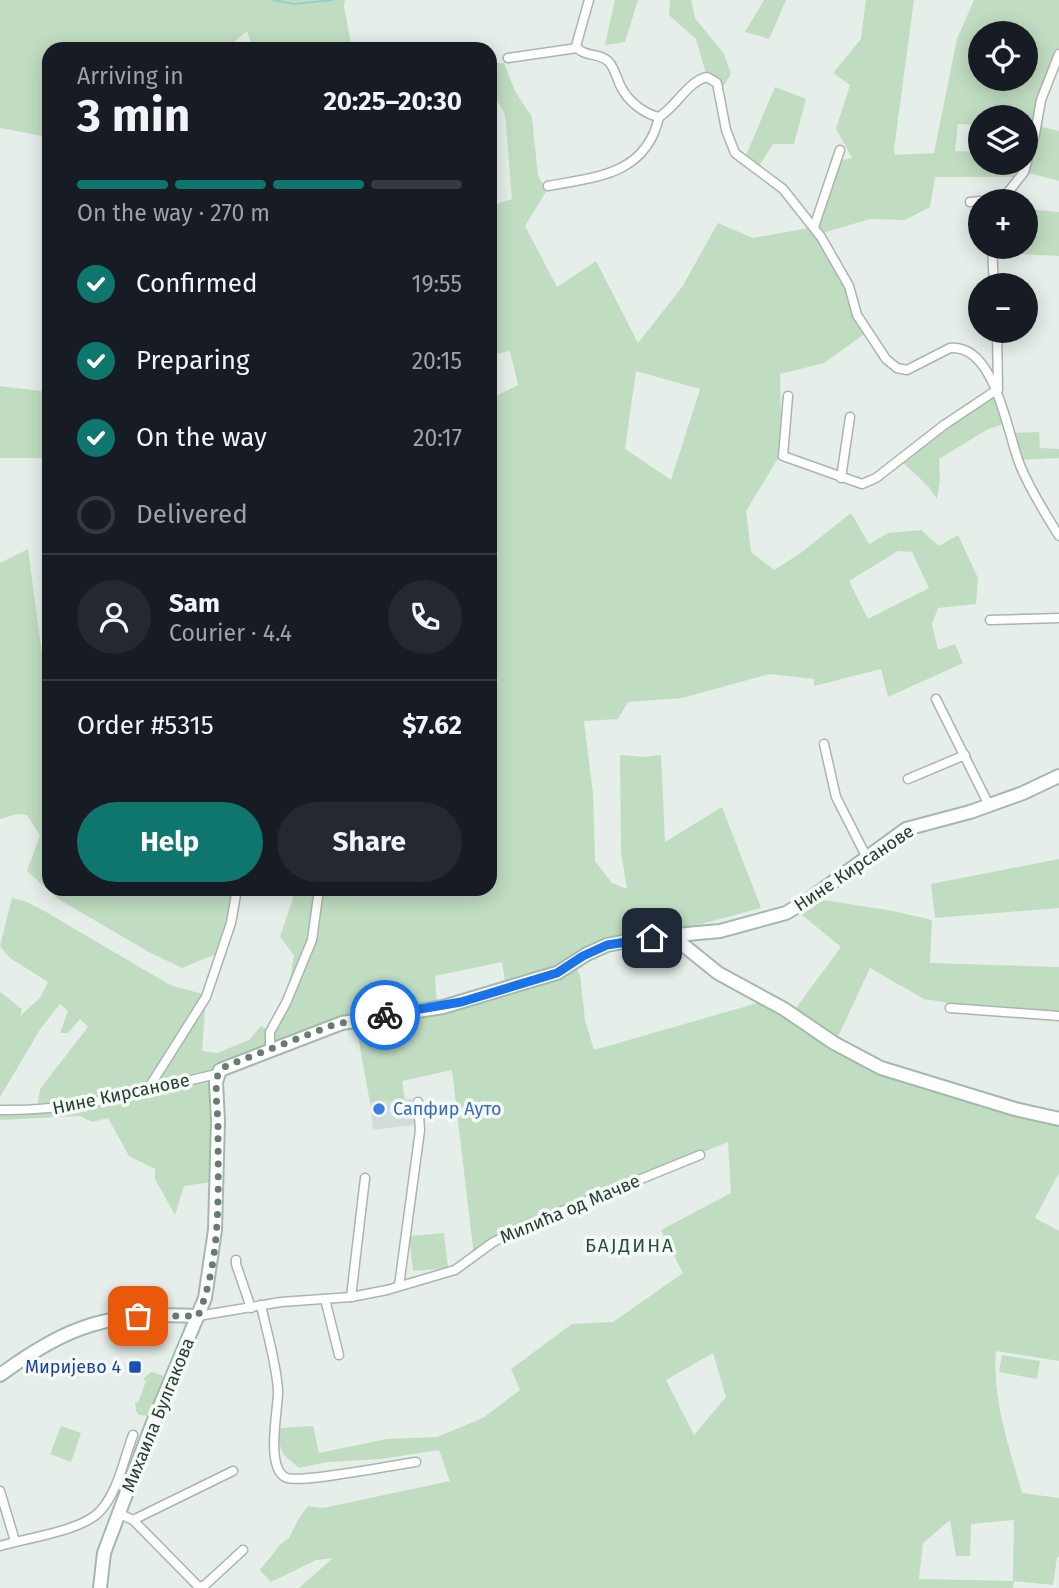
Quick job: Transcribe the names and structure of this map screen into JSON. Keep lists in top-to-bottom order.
{
  "streets": {
    "street": ["Нине Кирсанове", "Милића од Мачве", "Михаила Булгакова"]
  },
  "crossings": [
    ["Нине Кирсанове", "Михаила Булгакова"],
    ["Милића од Мачве", "Михаила Булгакова"]
  ],
  "districts": ["БАЈДИНА"],
  "places": {
    "other": ["Сапфир Ауто"],
    "transit": ["Миријево 4"]
  },
  "page": {
    "map_buttons": ["+", "−"],
    "heading": ["3 min", "Arriving in", "20:25–20:30"],
    "panel": [
      "Sam",
      "Courier · 4.4",
      "Order #5315",
      "$7.62"
    ],
    "bar": "On the way · 270 m",
    "list": [
      ["Confirmed", "19:55"],
      ["Preparing", "20:15"],
      ["On the way", "20:17"],
      "Delivered"
    ],
    "buttons": ["Help", "Share"]
  }
}
